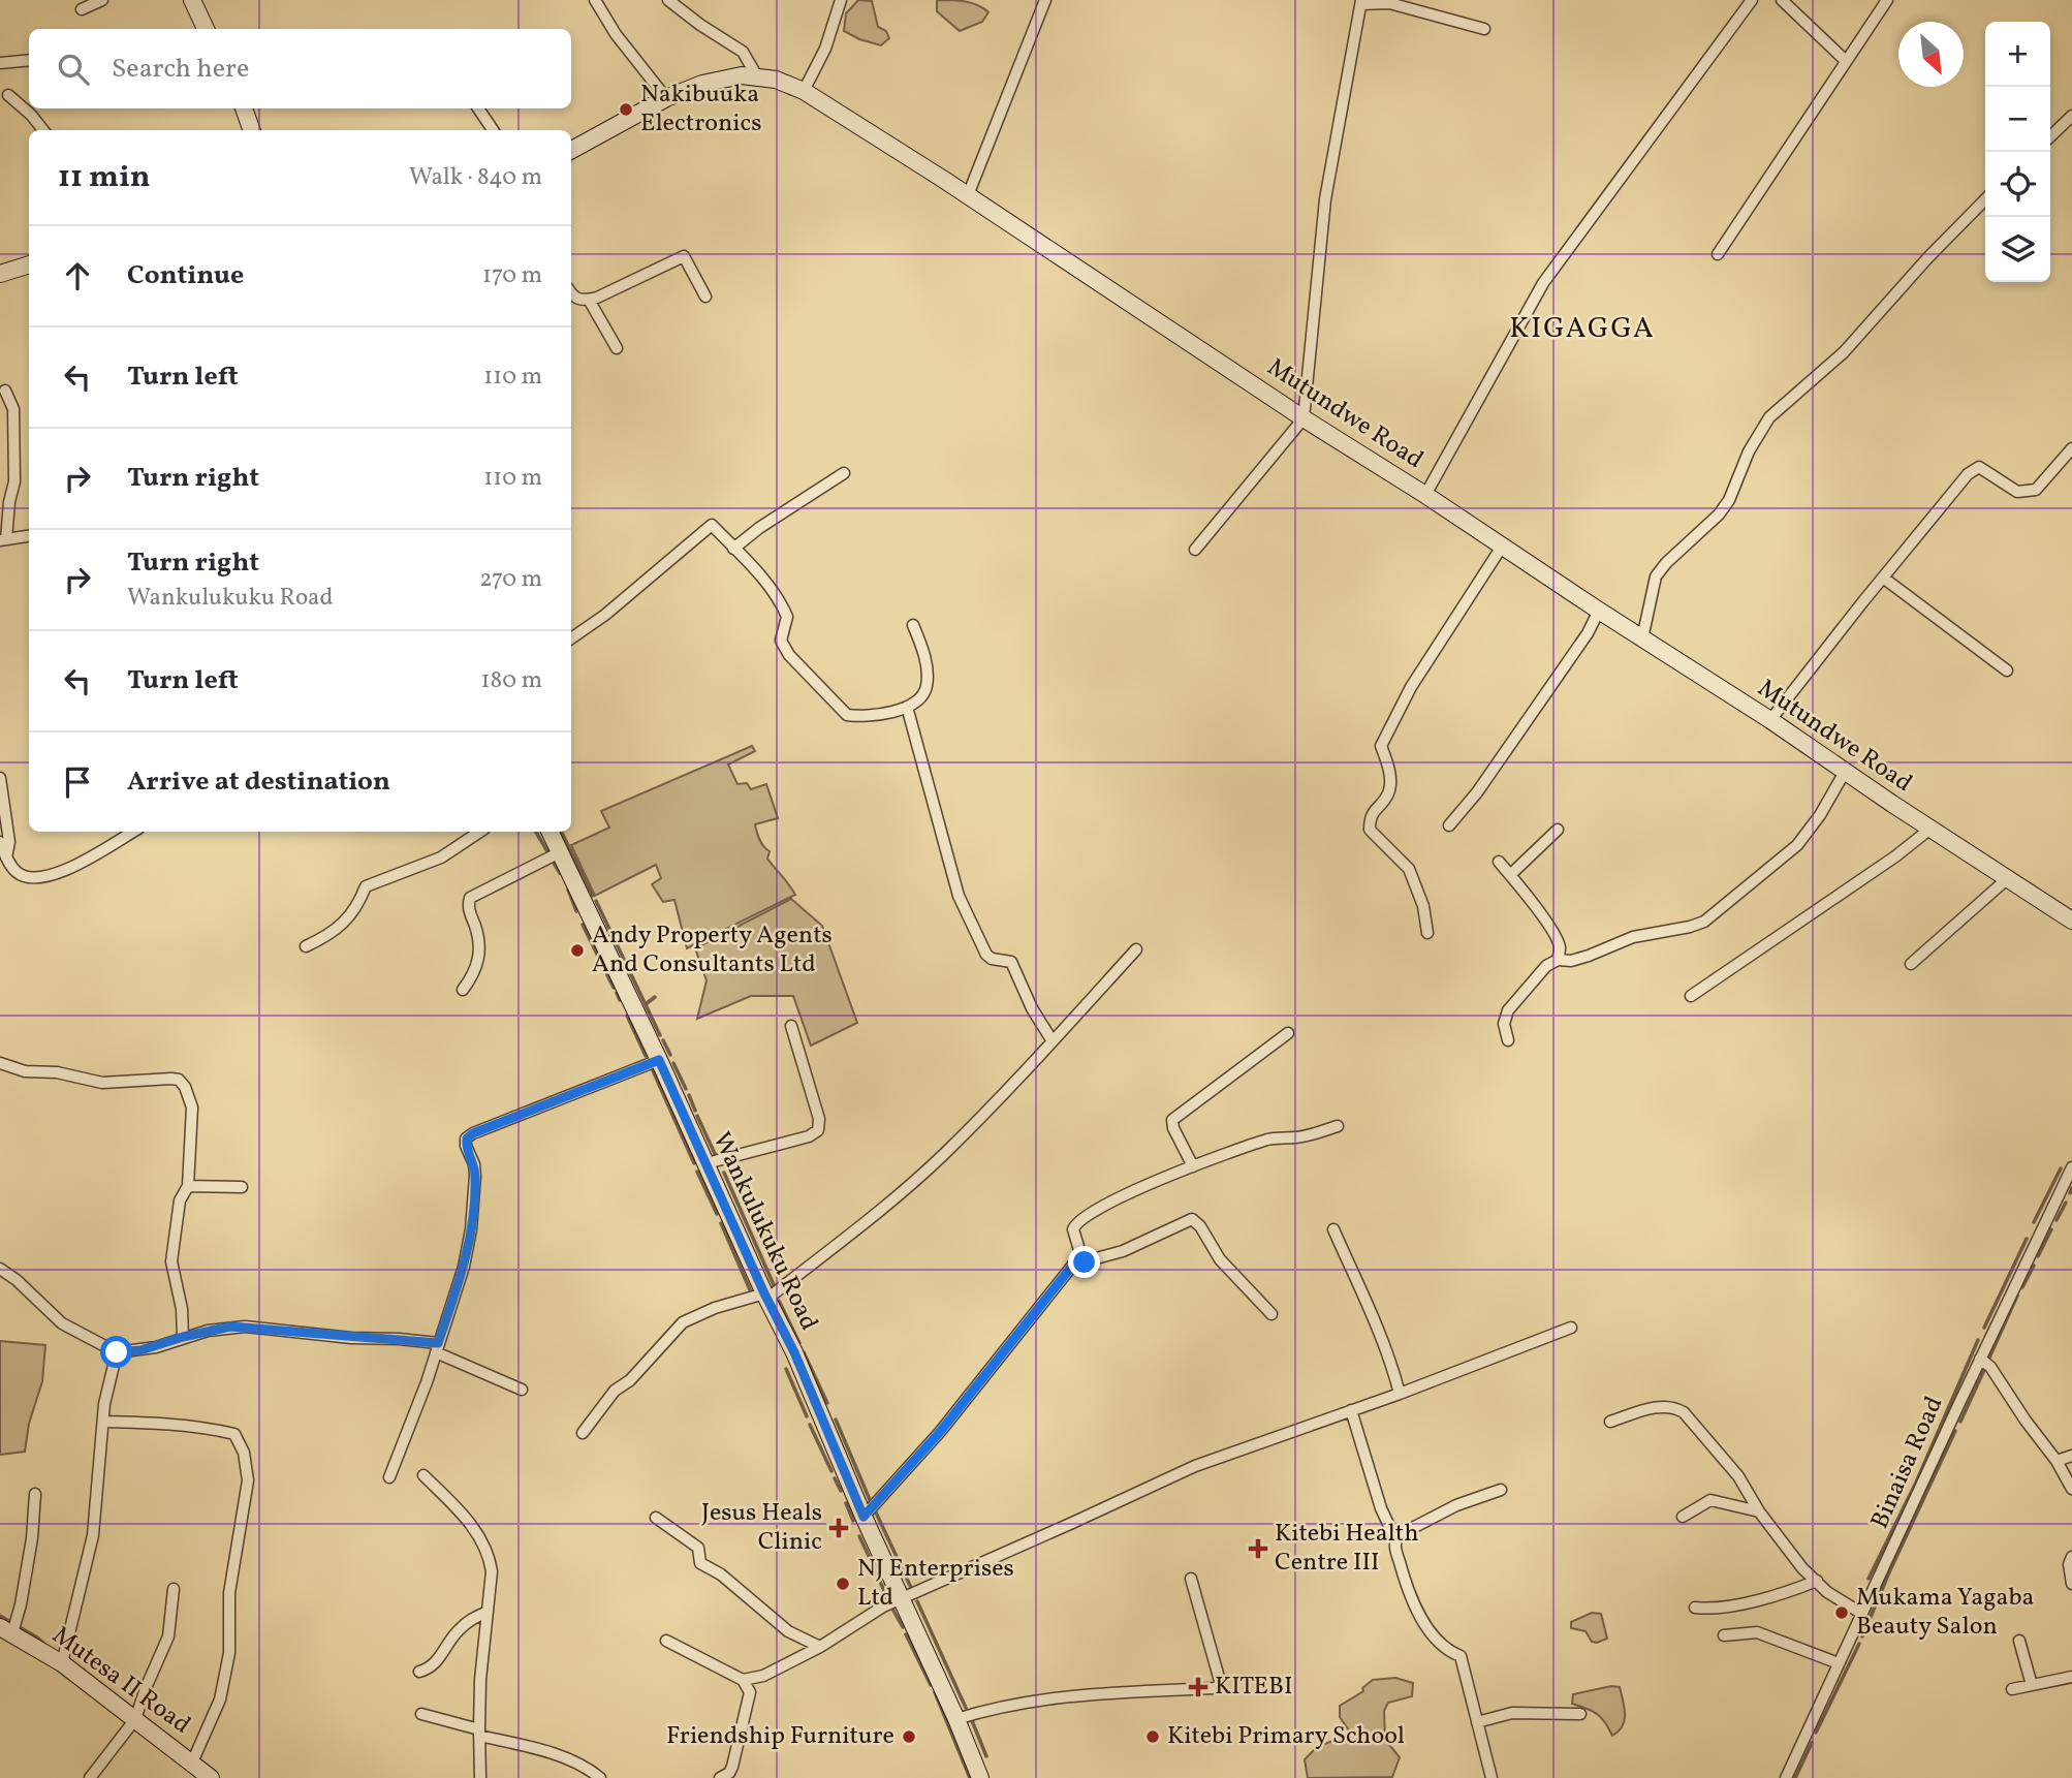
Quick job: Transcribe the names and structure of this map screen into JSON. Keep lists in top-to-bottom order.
{
  "streets": {
    "main road": ["Mutundwe Road", "Wankulukuku Road", "Mutesa II Road"],
    "street": ["Binaisa Road"]
  },
  "districts": ["KIGAGGA"],
  "places": {
    "other": [
      "Nakibuuka Electronics",
      "Andy Property Agents And Consultants Ltd",
      "NJ Enterprises Ltd",
      "Mukama Yagaba Beauty Salon",
      "Friendship Furniture",
      "Kitebi Primary School"
    ],
    "health": ["Jesus Heals Clinic", "Kitebi Health Centre III", "KITEBI"]
  },
  "north": "bottom right",
  "page": {
    "map_buttons": ["+", "−"],
    "search": "Search here",
    "heading": ["11 min", "Walk · 840 m"],
    "list": [
      ["Continue", "170 m"],
      ["Turn left", "110 m"],
      ["Turn right", "110 m"],
      ["Turn right", "Wankulukuku Road", "270 m"],
      ["Turn left", "180 m"],
      "Arrive at destination"
    ]
  }
}
